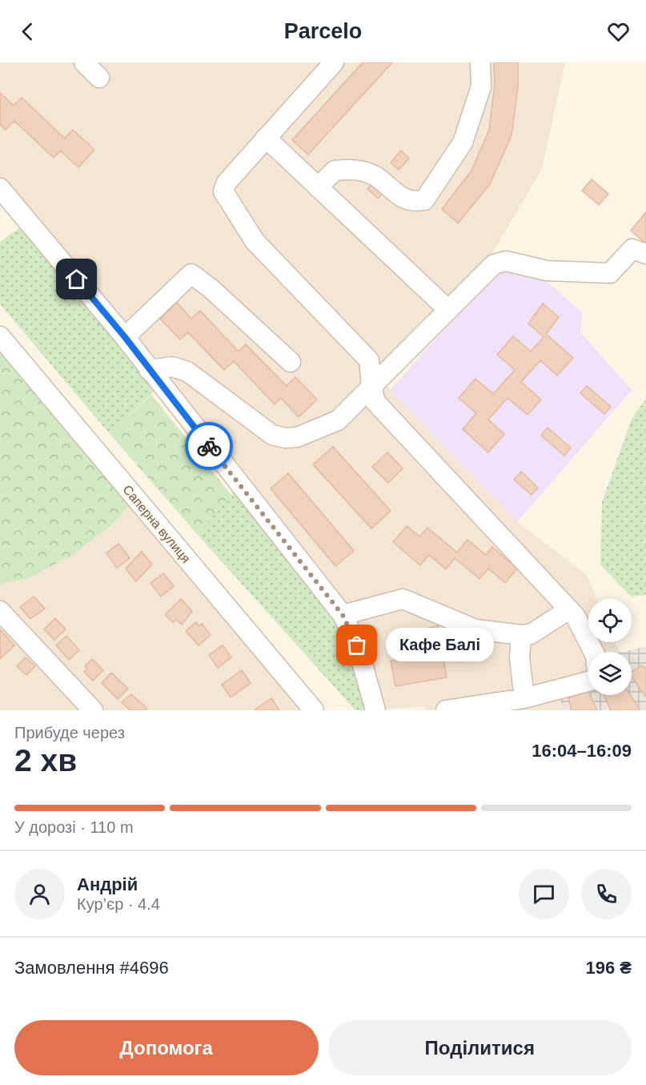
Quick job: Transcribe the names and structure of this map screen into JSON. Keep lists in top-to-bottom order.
{
  "streets": {
    "street": ["Саперна вулиця"]
  },
  "places": ["Кафе Балі"],
  "page": {
    "header": "Parcelo",
    "bubble": "Кафе Балі",
    "heading": ["2 хв", "Прибуде через", "16:04–16:09"],
    "panel": [
      "Андрій",
      "Кур’єр · 4.4",
      "Замовлення #4696",
      "196 ₴"
    ],
    "bar": "У дорозі · 110 m",
    "buttons": ["Допомога", "Поділитися"]
  }
}
